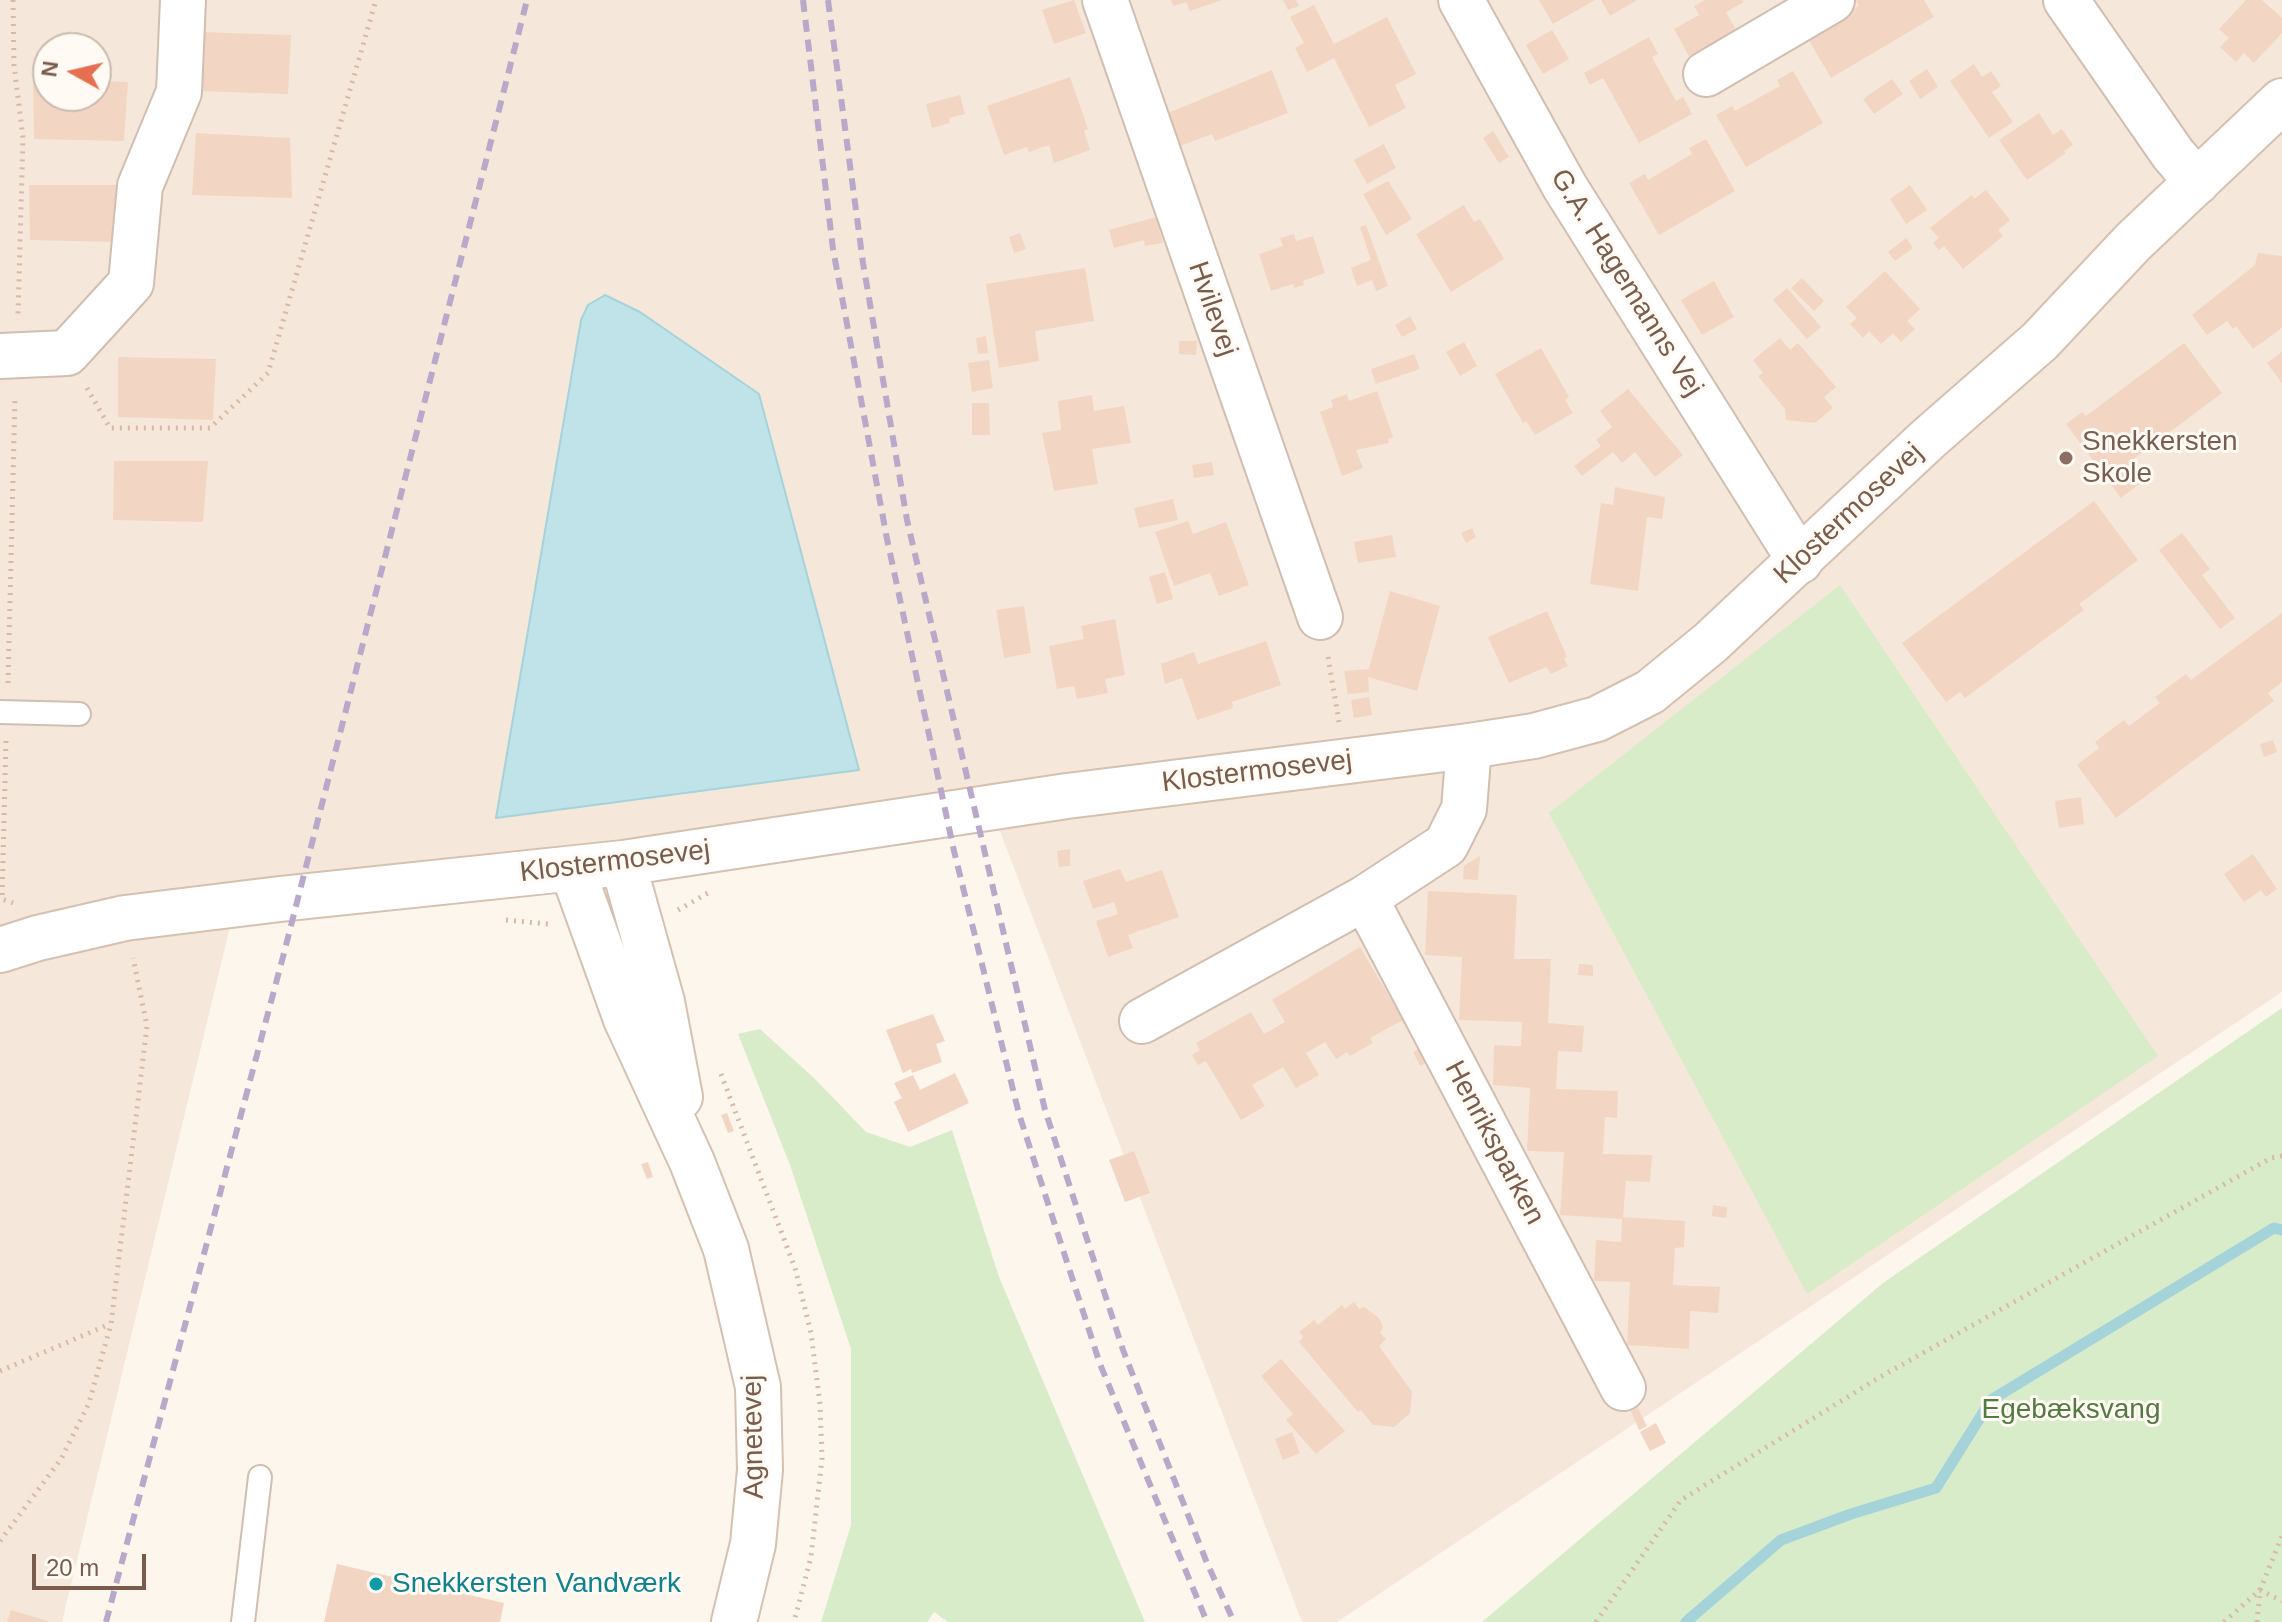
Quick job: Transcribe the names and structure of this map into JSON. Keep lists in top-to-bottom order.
{
  "streets": {
    "street": [
      "G.A. Hagemanns Vej",
      "Hvilevej",
      "Klostermosevej",
      "Henriksparken",
      "Agnetevej"
    ]
  },
  "crossings": [
    ["G.A. Hagemanns Vej", "Klostermosevej"],
    ["Klostermosevej", "Agnetevej"]
  ],
  "parks": ["Egebæksvang"],
  "places": ["Snekkersten Skole", "Snekkersten Vandværk"],
  "scale_bar": "20 m",
  "north": "left"
}
